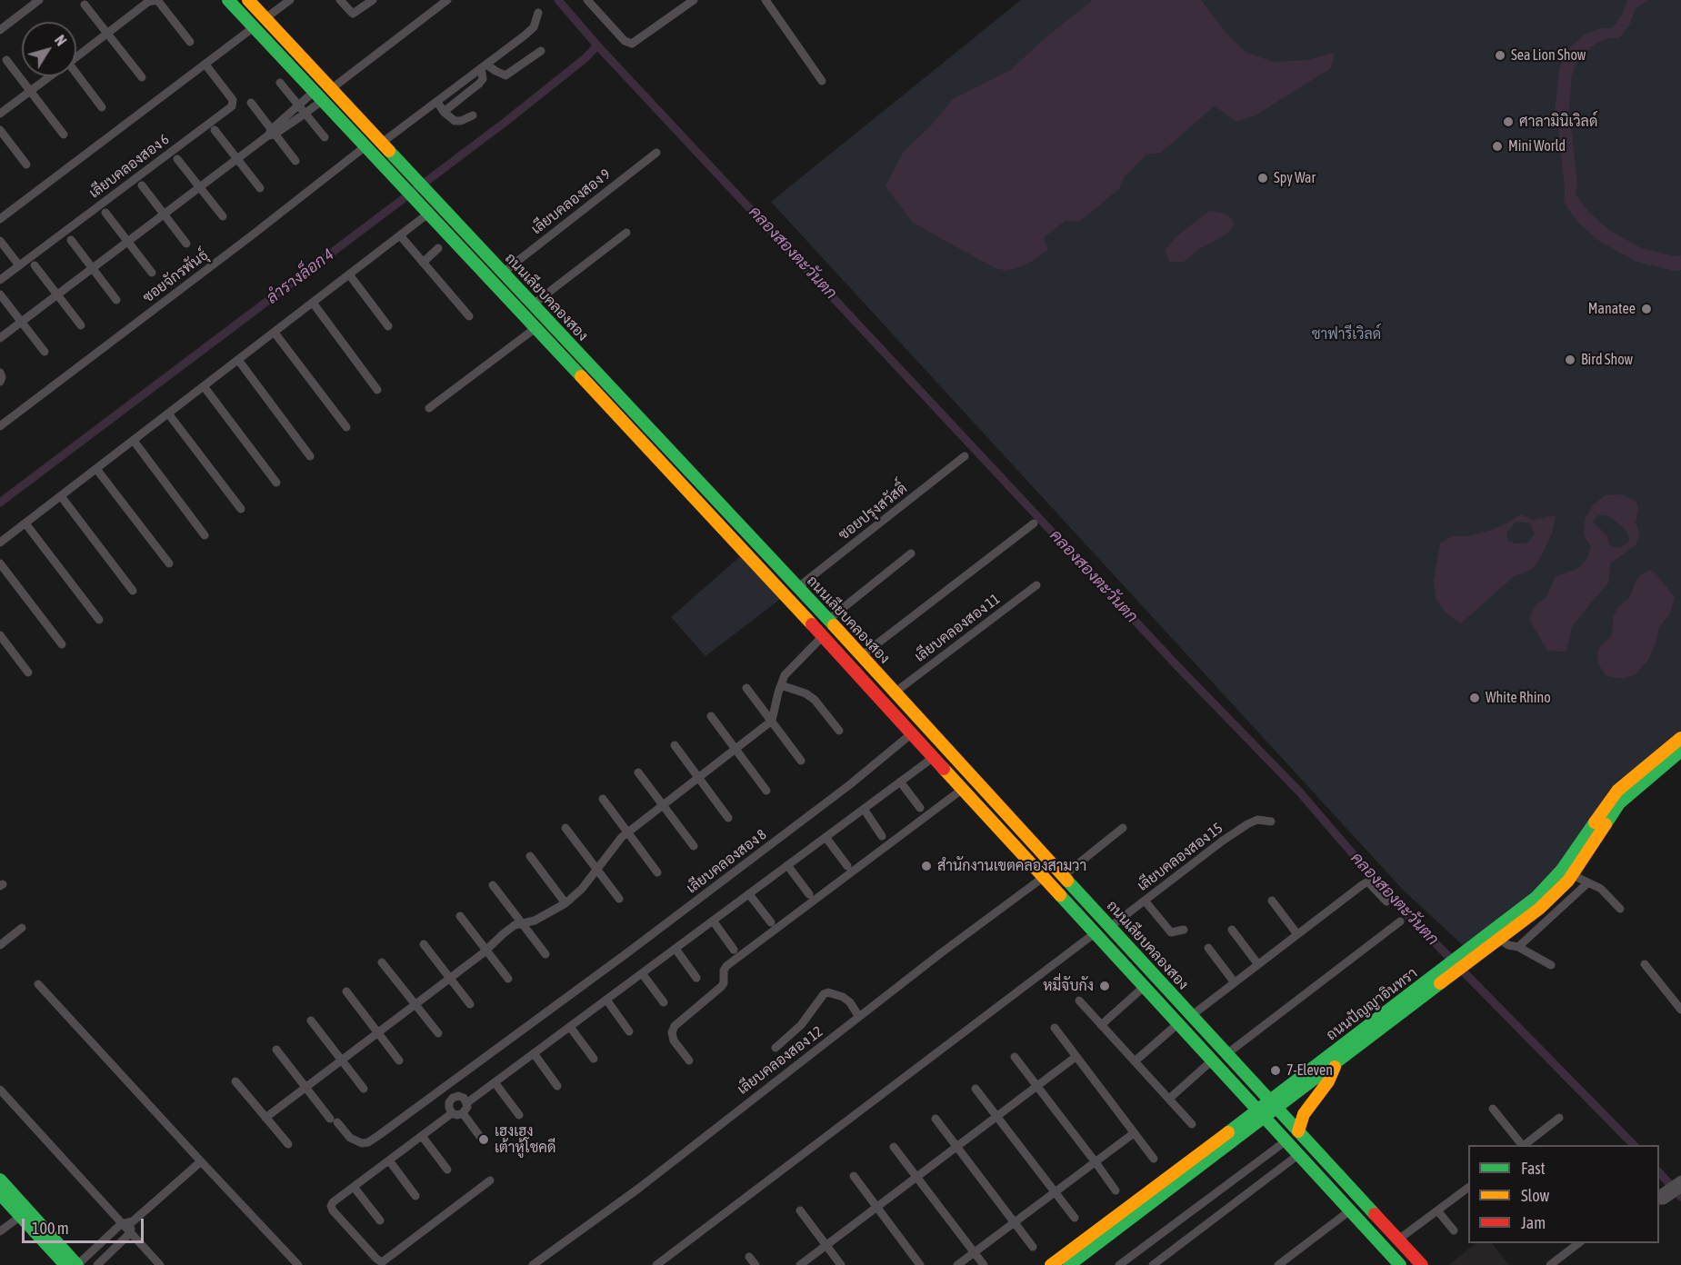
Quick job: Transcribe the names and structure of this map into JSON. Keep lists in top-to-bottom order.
{
  "streets": {
    "main road": ["ถนนเลียบคลองสอง", "ถนนปัญญาอินทรา"],
    "street": [
      "เลียบคลองสอง 6",
      "เลียบคลองสอง 9",
      "ซอยจักรพันธุ์",
      "ซอยปรุงสวัสดิ์",
      "เลียบคลองสอง 11",
      "เลียบคลองสอง 15",
      "เลียบคลองสอง 8",
      "เลียบคลองสอง 12"
    ]
  },
  "crossings": [
    ["เลียบคลองสอง 9", "ถนนเลียบคลองสอง"],
    ["ซอยจักรพันธุ์", "ถนนเลียบคลองสอง"],
    ["ถนนเลียบคลองสอง", "ซอยปรุงสวัสดิ์"],
    ["ถนนเลียบคลองสอง", "เลียบคลองสอง 11"],
    ["ถนนเลียบคลองสอง", "เลียบคลองสอง 15"],
    ["ถนนเลียบคลองสอง", "เลียบคลองสอง 8"],
    ["ถนนเลียบคลองสอง", "ถนนปัญญาอินทรา"],
    ["ถนนเลียบคลองสอง", "เลียบคลองสอง 12"]
  ],
  "water": ["คลองสองตะวันตก", "ลำรางล็อก 4"],
  "parks": ["ซาฟารีเวิลด์"],
  "places": [
    "Sea Lion Show",
    "ศาลามินิเวิลด์",
    "Mini World",
    "Spy War",
    "Manatee",
    "Bird Show",
    "White Rhino",
    "สำนักงานเขตคลองสามวา",
    "หมี่จับกัง",
    "7-Eleven",
    "เฮงเฮง เต้าหู้โชคดี"
  ],
  "legend": ["Fast", "Slow", "Jam"],
  "scale_bar": "100 m",
  "north": "top right"
}
